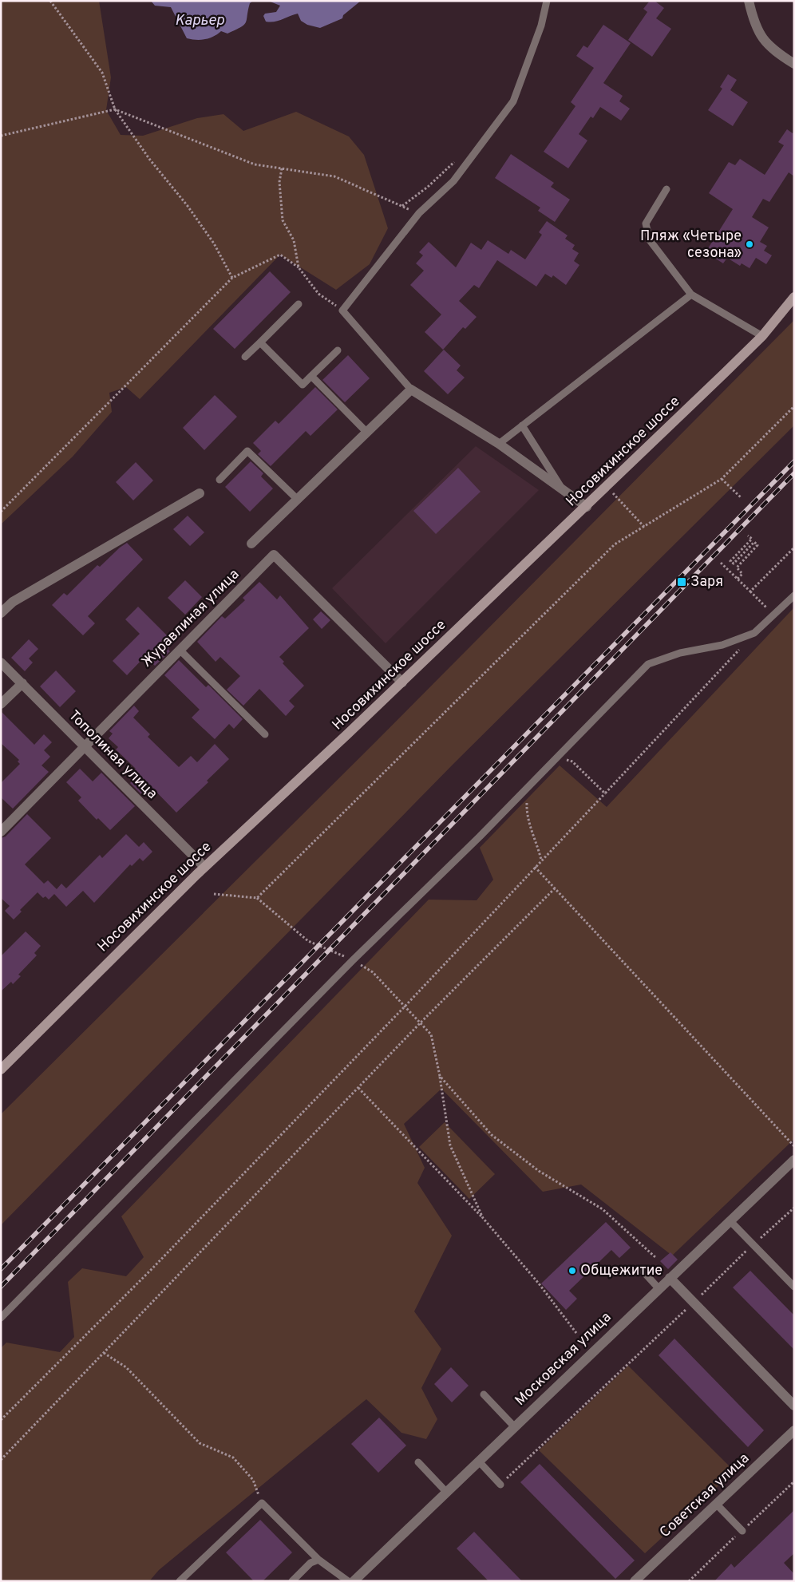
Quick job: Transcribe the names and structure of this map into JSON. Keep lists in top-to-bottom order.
{
  "streets": {
    "main road": ["Носовихинское шоссе"],
    "street": [
      "Журавлиная улица",
      "Тополиная улица",
      "Московская улица",
      "Советская улица"
    ]
  },
  "crossings": [
    ["Носовихинское шоссе", "Журавлиная улица"],
    ["Носовихинское шоссе", "Тополиная улица"],
    ["Журавлиная улица", "Тополиная улица"]
  ],
  "water": ["Карьер"],
  "places": {
    "other": ["Пляж «Четыре сезона»", "Общежитие"],
    "transit": ["Заря"]
  }
}
